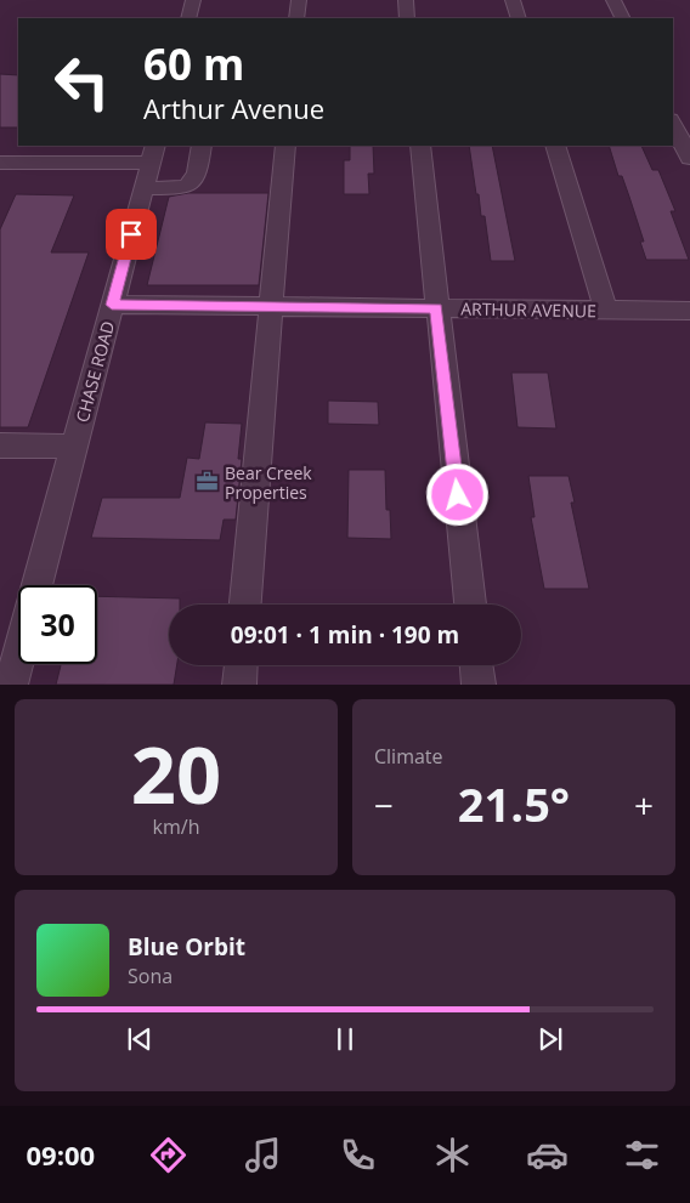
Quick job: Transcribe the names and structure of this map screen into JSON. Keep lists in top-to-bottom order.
{
  "streets": {
    "street": ["ARTHUR AVENUE", "CHASE ROAD"]
  },
  "crossings": [
    ["ARTHUR AVENUE", "CHASE ROAD"]
  ],
  "places": {
    "office": ["Bear Creek Properties"]
  },
  "page": {
    "turn": ["60 m", "Arthur Avenue"],
    "limit": "30",
    "trip": "09:01 · 1 min · 190 m",
    "tile": [
      ["20", "km/h"],
      "Climate"
    ],
    "heat": ["−", "21.5°", "+"],
    "song": ["Blue Orbit", "Sona"],
    "tabs": "09:00"
  }
}
